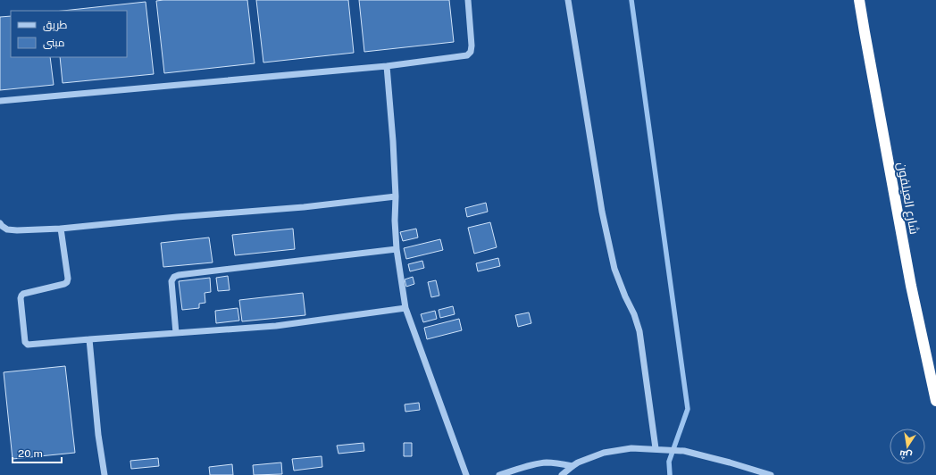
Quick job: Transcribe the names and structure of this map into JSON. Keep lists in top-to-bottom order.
{
  "streets": {
    "highway": ["شارع العيلفون"]
  },
  "legend": ["طريق", "مبنى"],
  "scale_bar": "20 m",
  "north": "bottom"
}
